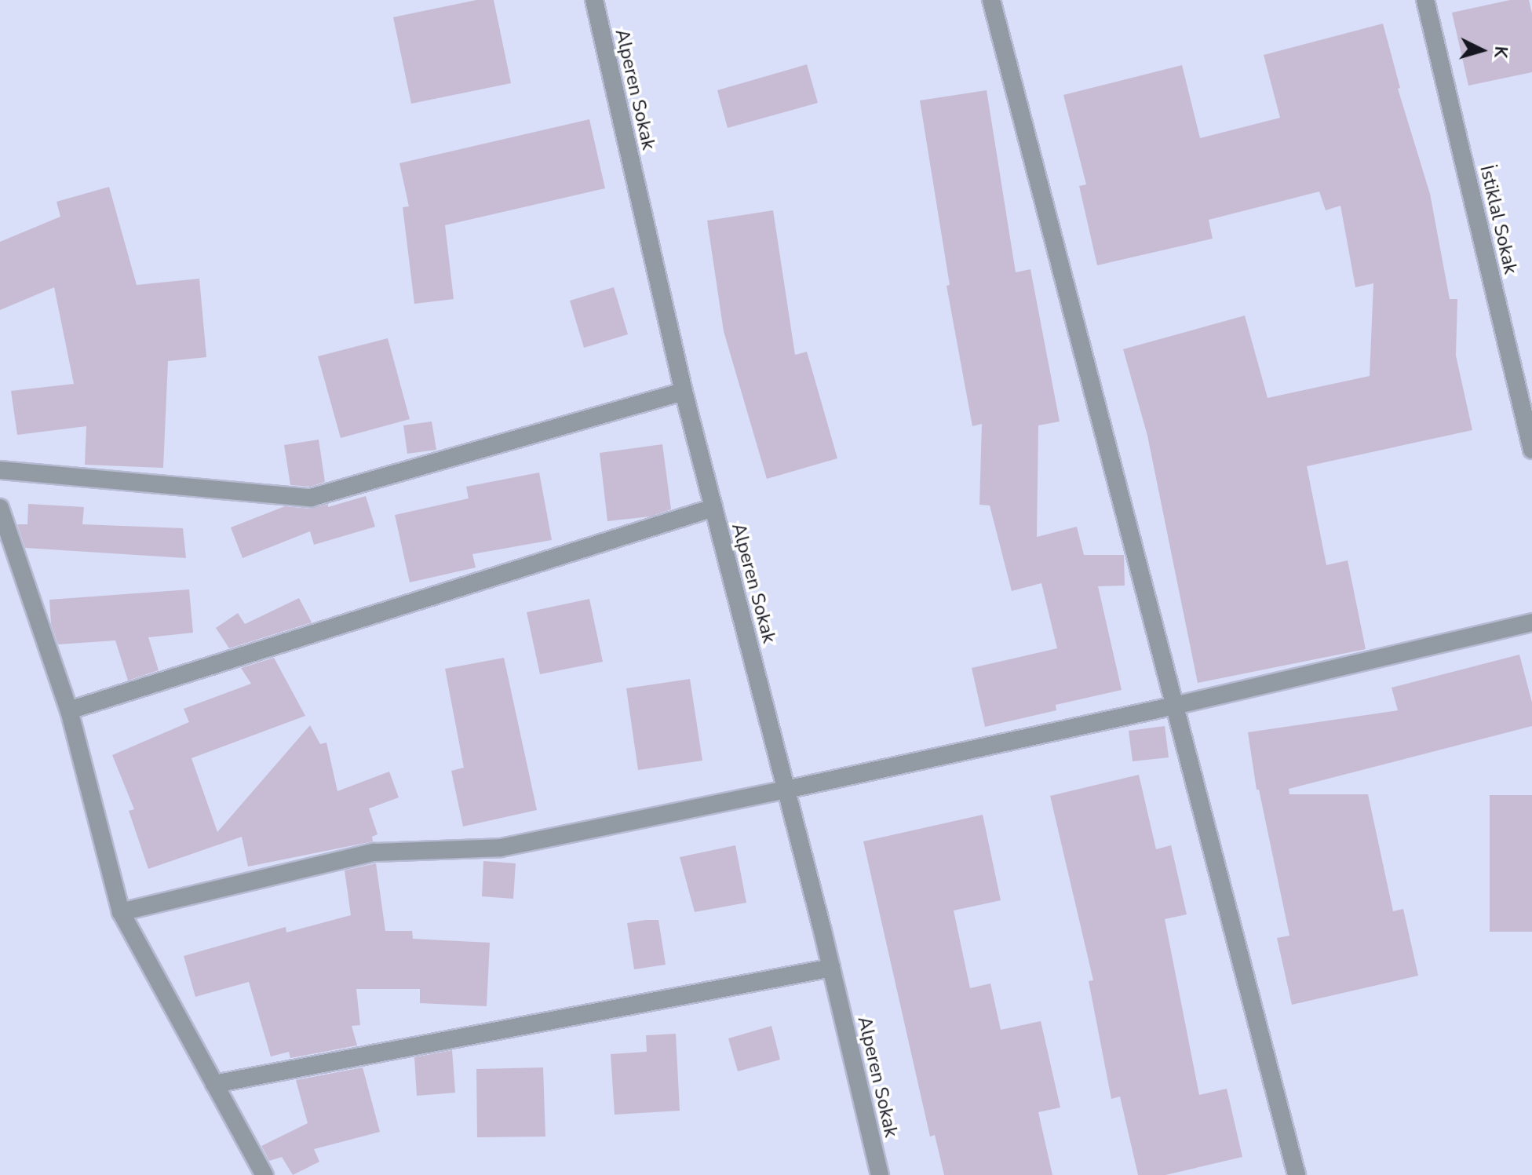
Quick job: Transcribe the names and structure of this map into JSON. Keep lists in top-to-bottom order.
{
  "streets": {
    "street": ["Alperen Sokak", "İstiklal Sokak"]
  },
  "north": "right"
}
